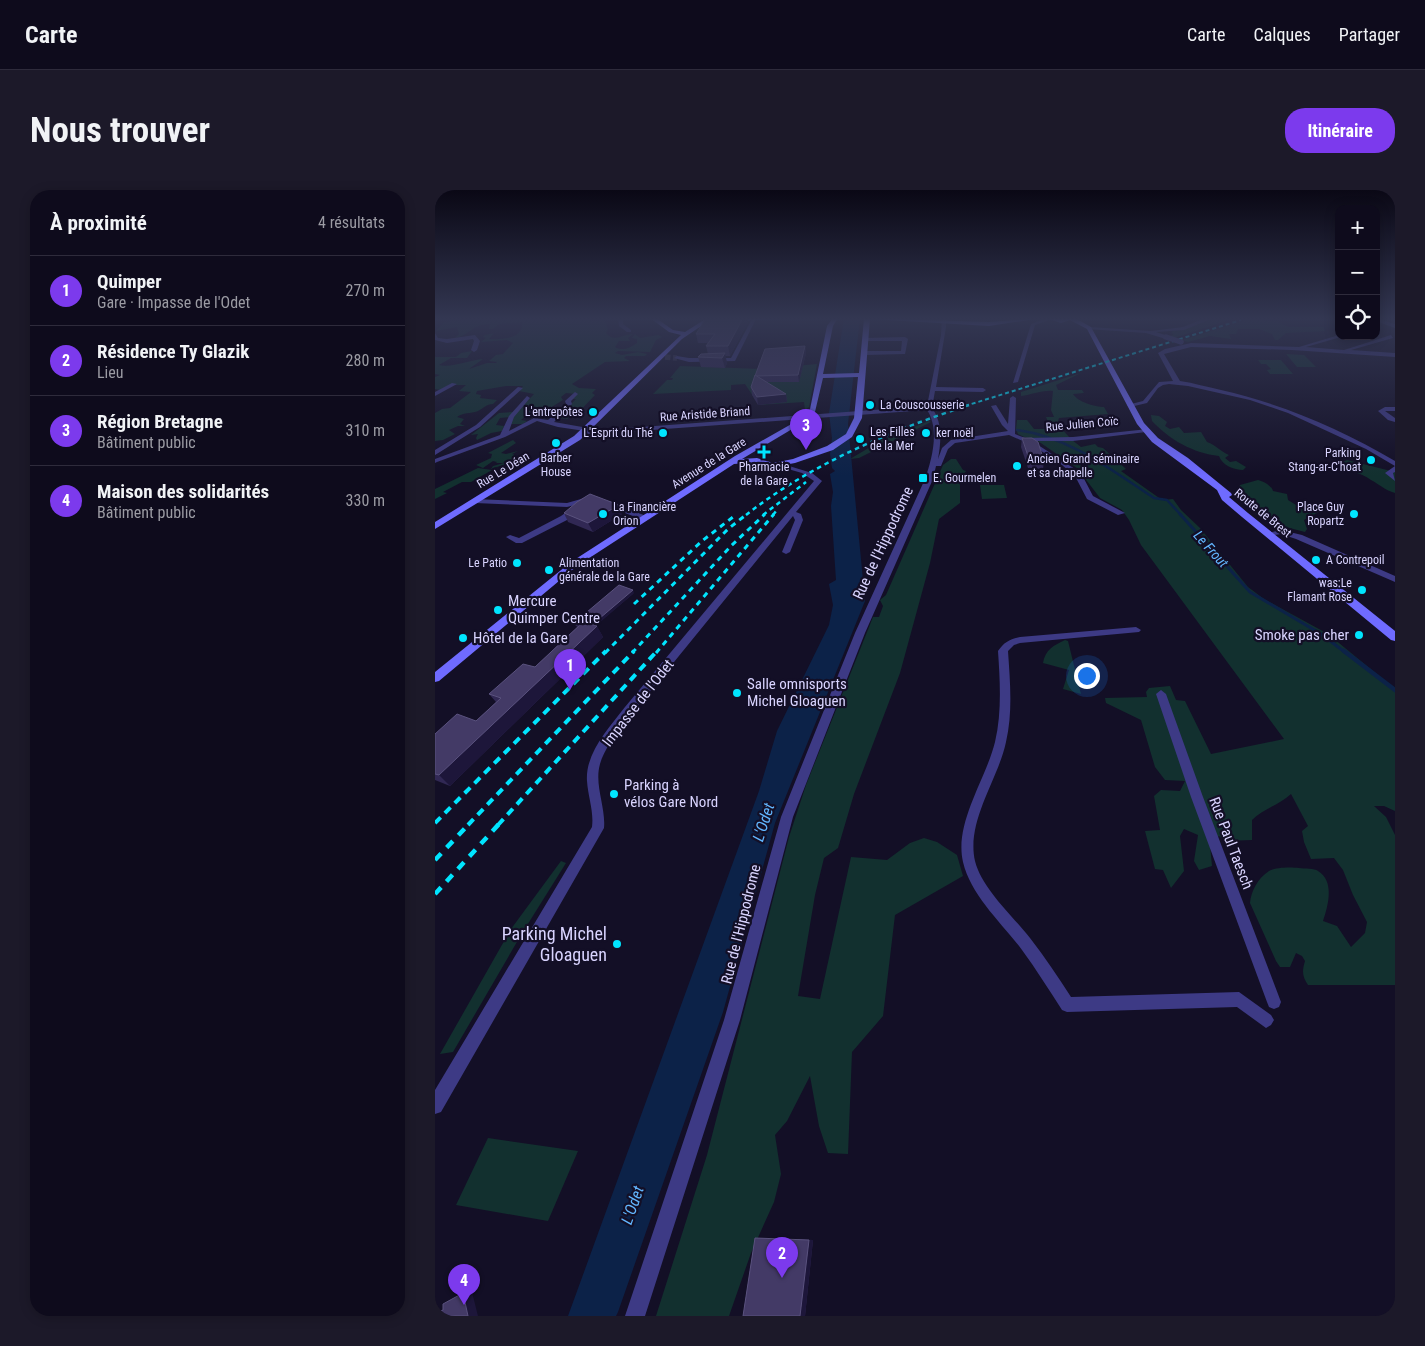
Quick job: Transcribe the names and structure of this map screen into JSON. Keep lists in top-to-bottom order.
{
  "streets": {
    "main road": ["Avenue de la Gare", "Rue Le Déan", "Route de Brest"],
    "street": [
      "Rue Aristide Briand",
      "Rue Julien Coïc",
      "Rue de l'Hippodrome",
      "Impasse de l'Odet",
      "Rue Paul Taesch"
    ]
  },
  "crossings": [
    ["Rue Aristide Briand", "Avenue de la Gare"],
    ["Rue Aristide Briand", "Rue Le Déan"],
    ["Rue Julien Coïc", "Route de Brest"],
    ["Rue Julien Coïc", "Rue de l'Hippodrome"]
  ],
  "water": ["Le Frout", "L'Odet"],
  "places": {
    "other": [
      "La Couscousserie",
      "L'entrepôtes",
      "L'Esprit du Thé",
      "ker noël",
      "Les Filles de la Mer",
      "Barber House",
      "Parking Stang-ar-C'hoat",
      "Ancien Grand séminaire et sa chapelle",
      "La Financière Orion",
      "Place Guy Ropartz",
      "A Contrepoil",
      "Le Patio",
      "Alimentation générale de la Gare",
      "was:Le Flamant Rose",
      "Mercure Quimper Centre",
      "Smoke pas cher",
      "Hôtel de la Gare",
      "Salle omnisports Michel Gloaguen",
      "Parking à vélos Gare Nord",
      "Parking Michel Gloaguen"
    ],
    "health": ["Pharmacie de la Gare"],
    "transit": ["E. Gourmelen"]
  },
  "page": {
    "header": "Carte",
    "nav": ["Carte", "Calques", "Partager"],
    "buttons": "Itinéraire",
    "title": "Nous trouver",
    "heading": ["À proximité", "4 résultats"],
    "map_buttons": ["+", "−"],
    "list": [
      {
        "mark": "1",
        "name": "Quimper",
        "note": "Gare · Impasse de l'Odet",
        "value": "270 m"
      },
      {
        "mark": "2",
        "name": "Résidence Ty Glazik",
        "note": "Lieu",
        "value": "280 m"
      },
      {
        "mark": "3",
        "name": "Région Bretagne",
        "note": "Bâtiment public",
        "value": "310 m"
      },
      {
        "mark": "4",
        "name": "Maison des solidarités",
        "note": "Bâtiment public",
        "value": "330 m"
      }
    ],
    "pins": [
      "3",
      "1",
      "2",
      "4"
    ]
  }
}
